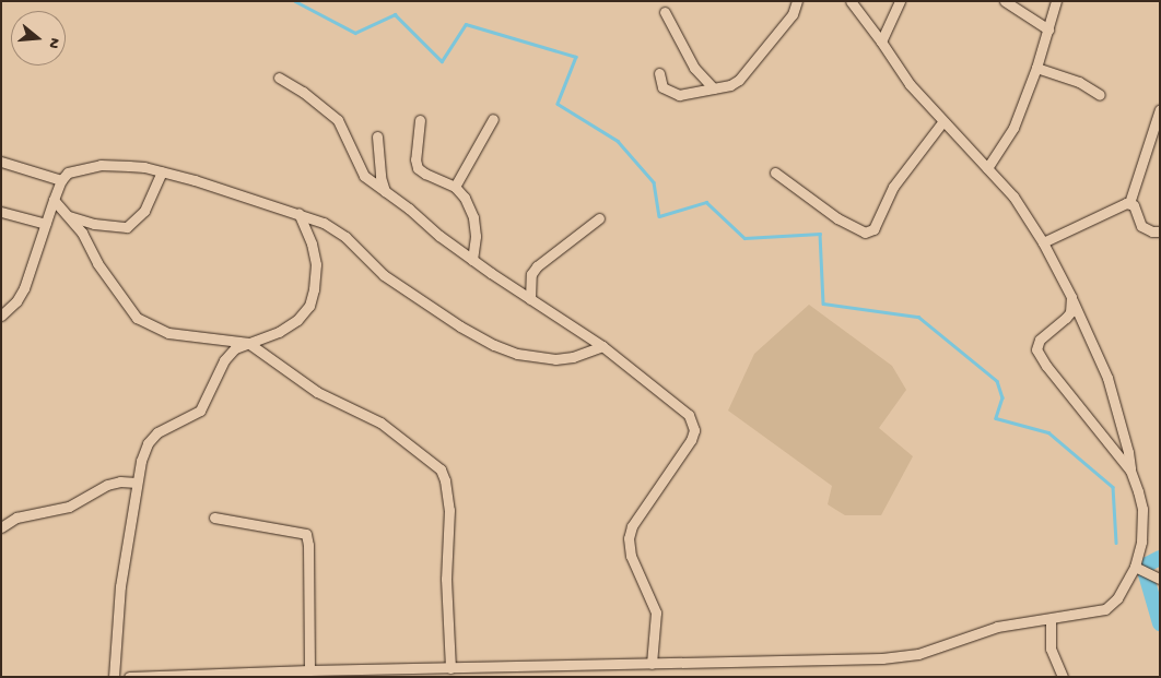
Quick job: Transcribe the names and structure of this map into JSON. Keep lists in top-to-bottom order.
{
  "north": "right"
}
